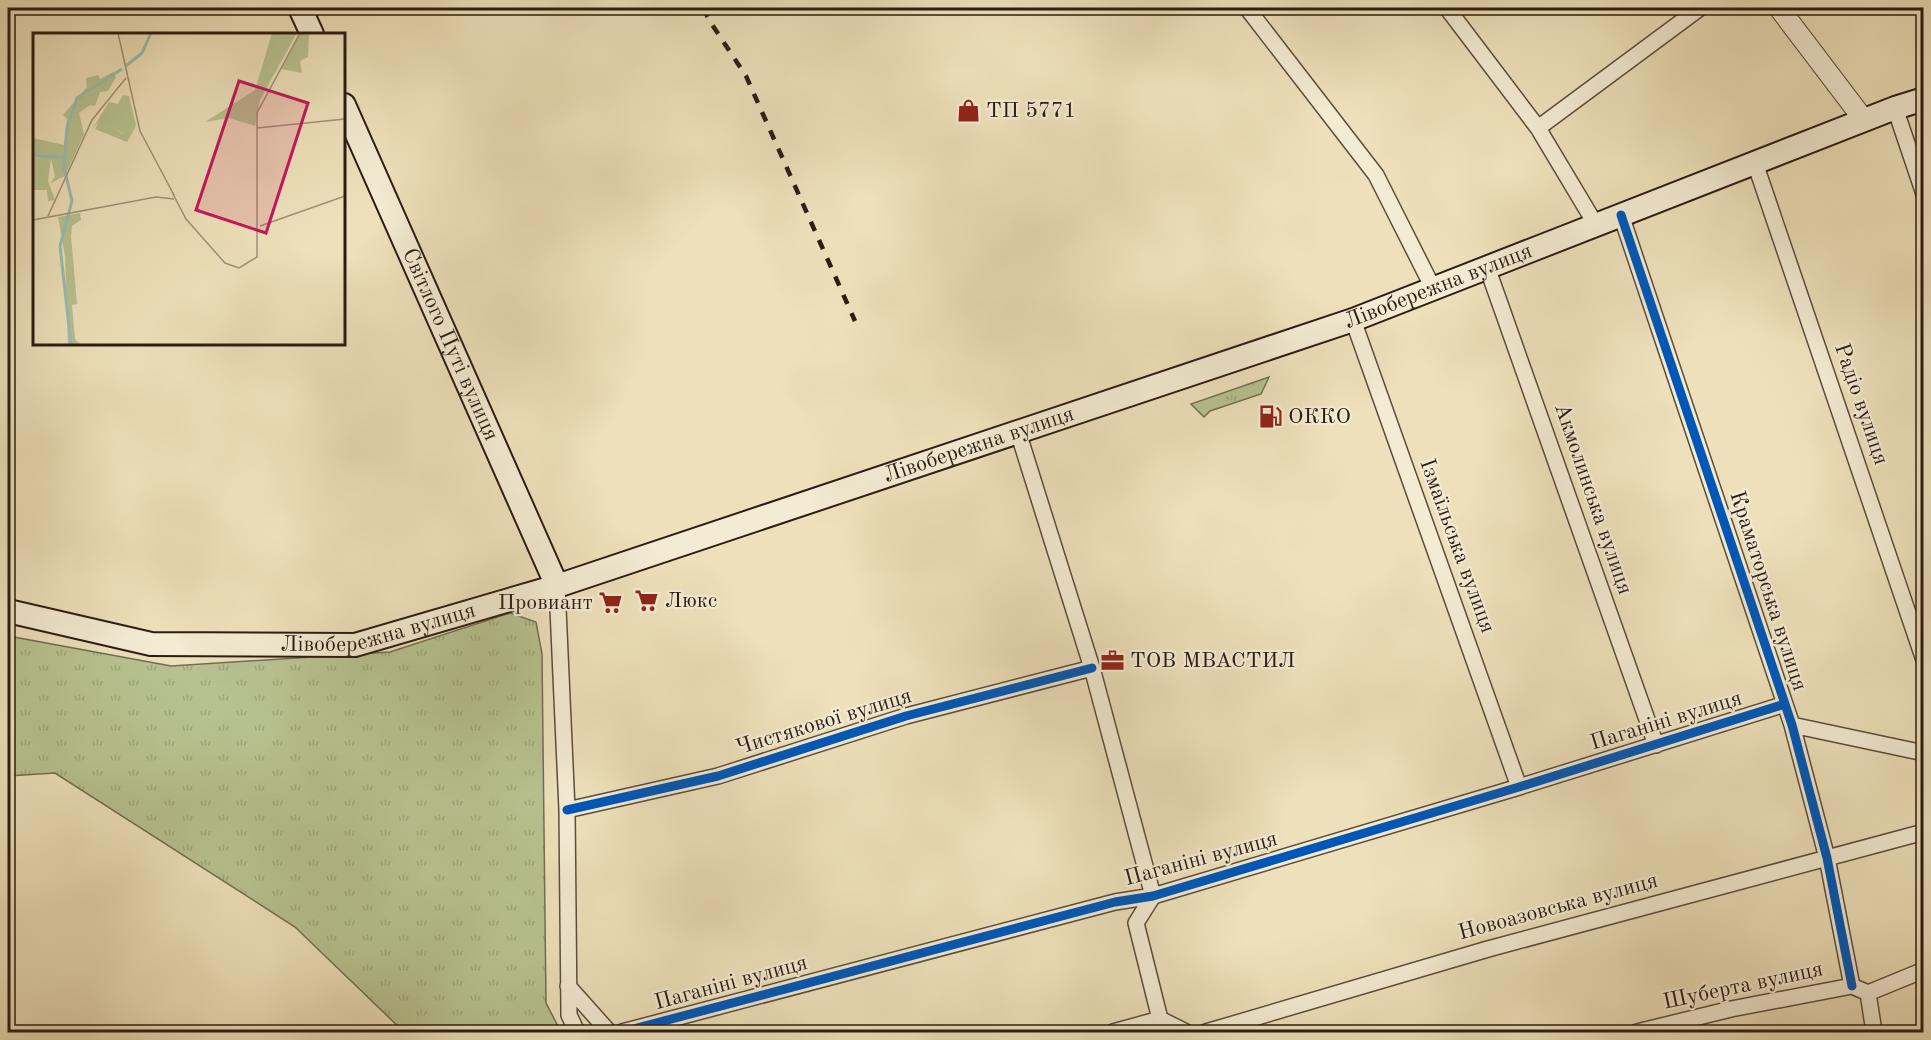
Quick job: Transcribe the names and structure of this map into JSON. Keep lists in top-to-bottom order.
{
  "streets": {
    "main road": ["Лівобережна вулиця", "Світлого Путі вулиця"],
    "street": [
      "Радіо вулиця",
      "Акмолинська вулиця",
      "Ізмаїльська вулиця",
      "Краматорська вулиця",
      "Паганіні вулиця",
      "Чистякової вулиця",
      "Новоазовська вулиця",
      "Шуберта вулиця"
    ]
  },
  "crossings": [
    ["Лівобережна вулиця", "Світлого Путі вулиця"],
    ["Лівобережна вулиця", "Радіо вулиця"],
    ["Лівобережна вулиця", "Акмолинська вулиця"],
    ["Лівобережна вулиця", "Ізмаїльська вулиця"],
    ["Лівобережна вулиця", "Краматорська вулиця"],
    ["Акмолинська вулиця", "Паганіні вулиця"],
    ["Ізмаїльська вулиця", "Паганіні вулиця"],
    ["Краматорська вулиця", "Паганіні вулиця"],
    ["Краматорська вулиця", "Новоазовська вулиця"],
    ["Краматорська вулиця", "Шуберта вулиця"]
  ],
  "places": {
    "shop": ["ТП 5771"],
    "fuel station": ["ОККО"],
    "supermarket": ["Люкс", "Провиант"],
    "office": ["ТОВ МВАСТИЛ"]
  }
}
